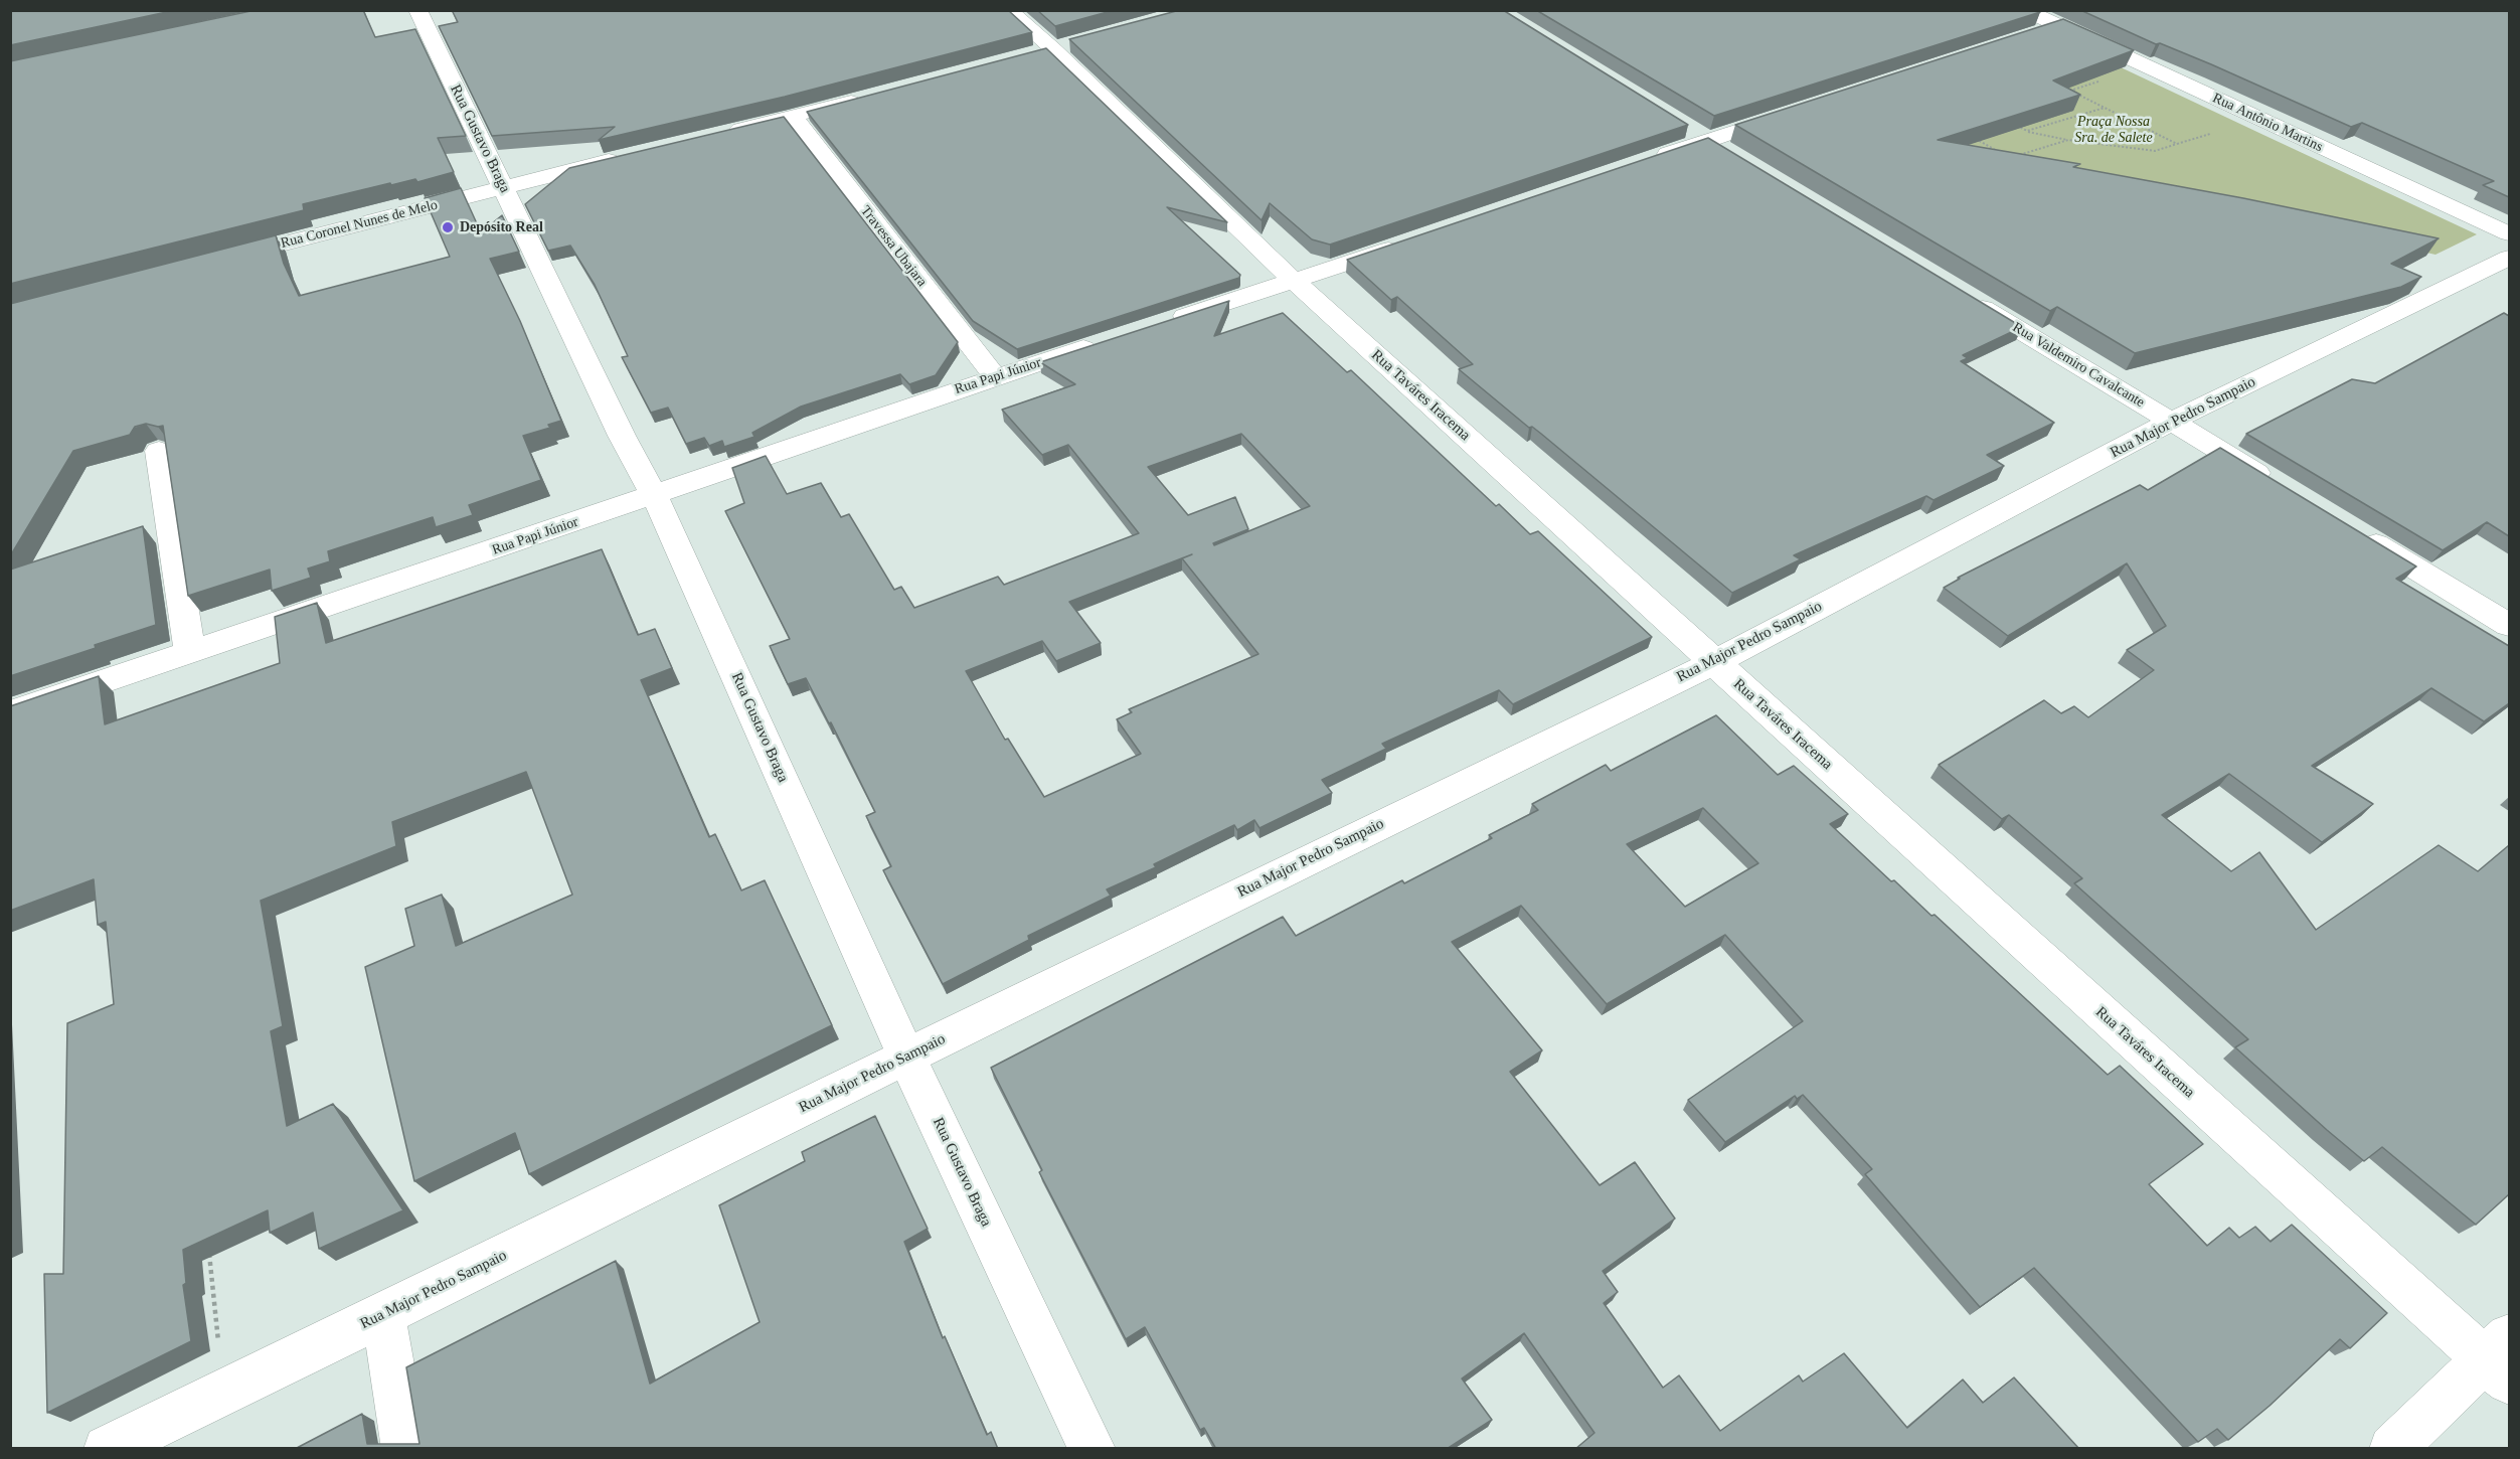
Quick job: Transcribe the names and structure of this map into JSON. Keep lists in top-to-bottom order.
{
  "streets": {
    "street": [
      "Rua Antônio Martins",
      "Rua Gustavo Braga",
      "Rua Coronel Nunes de Melo",
      "Travessa Ubajara",
      "Rua Valdemiro Cavalcante",
      "Rua Papi Júnior",
      "Rua Taváres Iracema",
      "Rua Major Pedro Sampaio"
    ]
  },
  "crossings": [
    ["Rua Gustavo Braga", "Rua Coronel Nunes de Melo"],
    ["Rua Gustavo Braga", "Rua Papi Júnior"],
    ["Rua Gustavo Braga", "Rua Major Pedro Sampaio"],
    ["Travessa Ubajara", "Rua Papi Júnior"],
    ["Rua Valdemiro Cavalcante", "Rua Major Pedro Sampaio"],
    ["Rua Taváres Iracema", "Rua Major Pedro Sampaio"]
  ],
  "parks": ["Praça Nossa Sra. de Salete"],
  "places": ["Depósito Real"]
}
